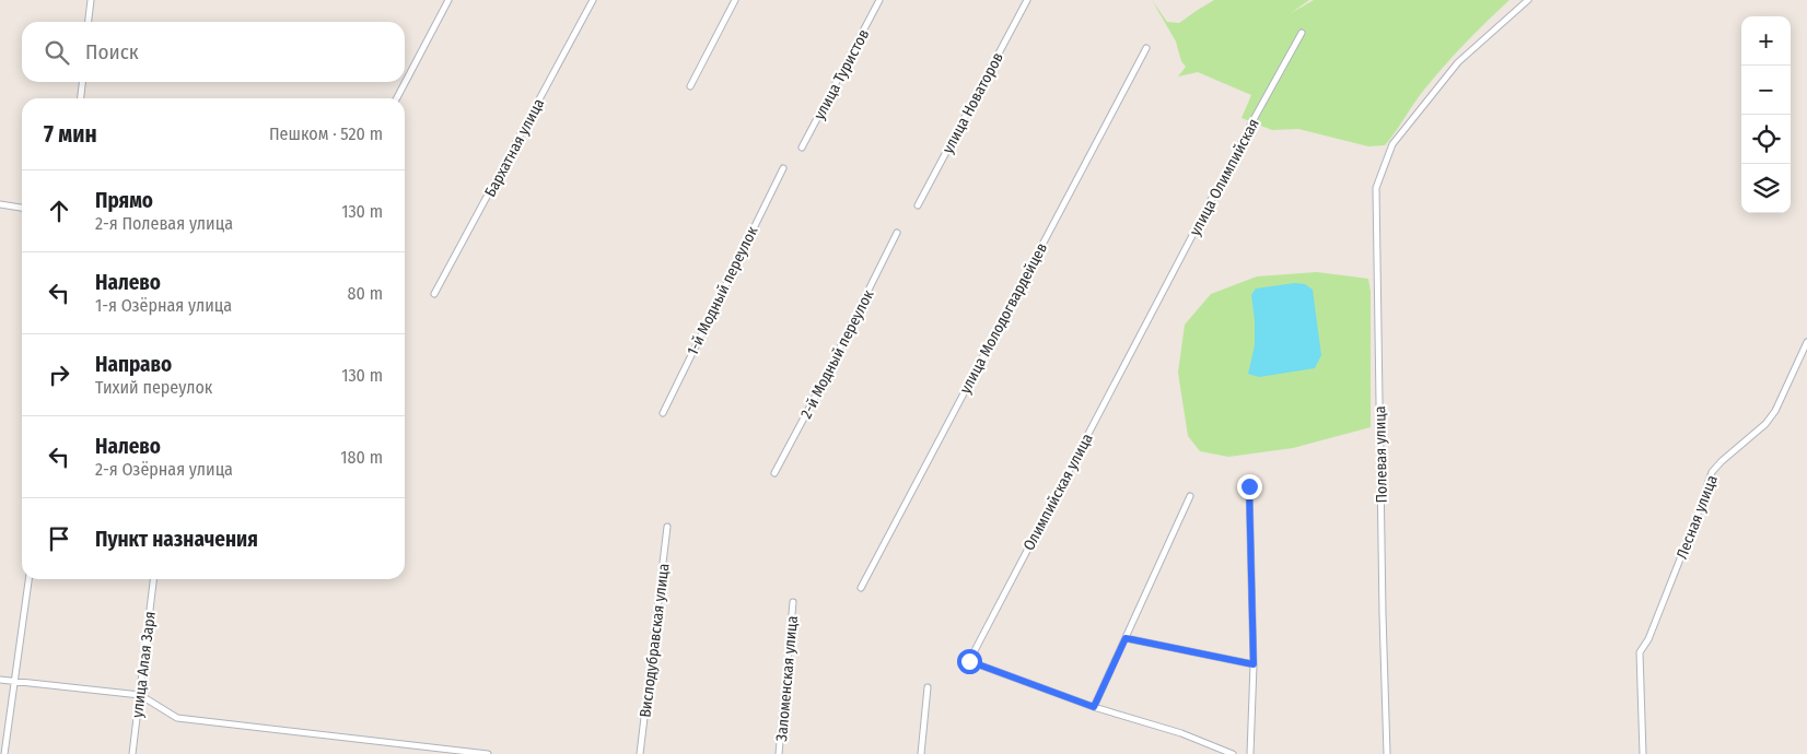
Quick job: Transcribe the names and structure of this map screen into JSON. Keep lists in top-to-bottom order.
{
  "streets": {
    "street": [
      "улица Туристов",
      "улица Новаторов",
      "Бархатная улица",
      "улица Олимпийская",
      "1-й Модный переулок",
      "улица Молодогвардейцев",
      "2-й Модный переулок",
      "Полевая улица",
      "Олимпийская улица",
      "Лесная улица",
      "Вислодубравская улица",
      "улица Алая Заря",
      "Заломенская улица"
    ]
  },
  "crossings": [
    ["улица Олимпийская", "Олимпийская улица"]
  ],
  "page": {
    "map_buttons": ["+", "−"],
    "search": "Поиск",
    "heading": ["7 мин", "Пешком · 520 m"],
    "list": [
      ["Прямо", "2-я Полевая улица", "130 m"],
      ["Налево", "1-я Озёрная улица", "80 m"],
      ["Направо", "Тихий переулок", "130 m"],
      ["Налево", "2-я Озёрная улица", "180 m"],
      "Пункт назначения"
    ]
  }
}
